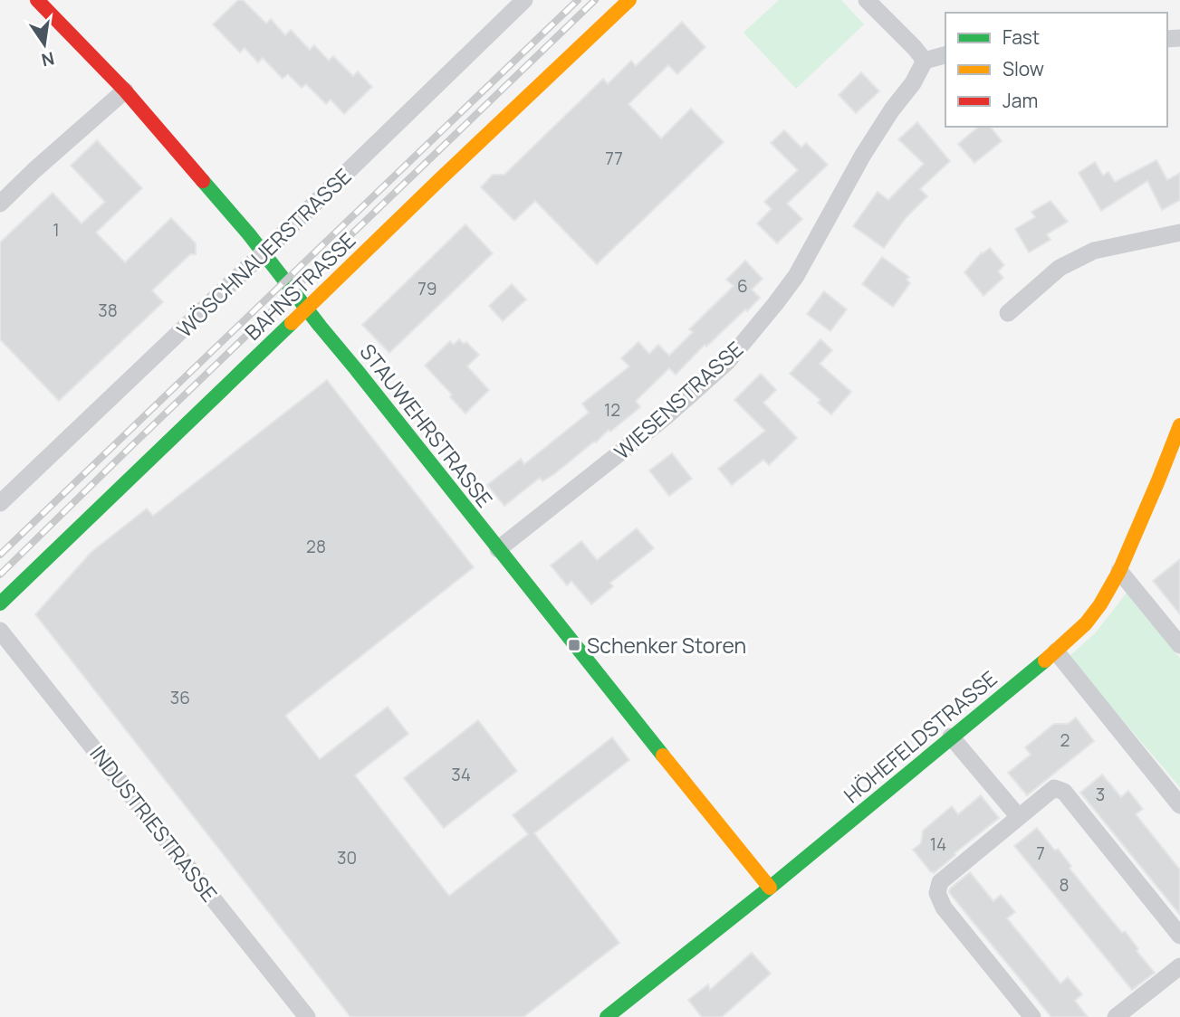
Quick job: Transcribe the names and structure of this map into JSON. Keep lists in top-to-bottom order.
{
  "streets": {
    "street": [
      "WÖSCHNAUERSTRASSE",
      "BAHNSTRASSE",
      "WIESENSTRASSE",
      "STAUWEHRSTRASSE",
      "HÖHEFELDSTRASSE",
      "INDUSTRIESTRASSE"
    ]
  },
  "crossings": [
    ["WIESENSTRASSE", "STAUWEHRSTRASSE"],
    ["STAUWEHRSTRASSE", "HÖHEFELDSTRASSE"]
  ],
  "places": {
    "transit": ["Schenker Storen"]
  },
  "house_numbers": [
    "77",
    "1",
    "6",
    "79",
    "38",
    "12",
    "28",
    "36",
    "2",
    "34",
    "3",
    "14",
    "7",
    "30",
    "8"
  ],
  "legend": ["Fast", "Slow", "Jam"],
  "north": "bottom"
}
